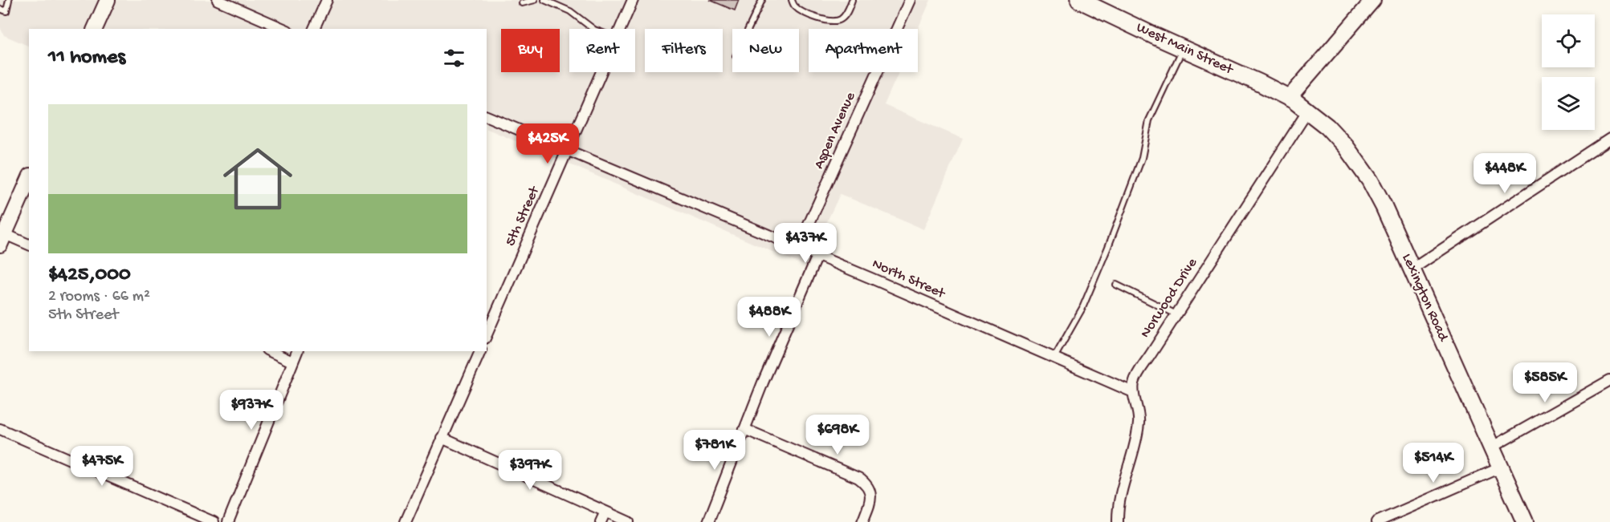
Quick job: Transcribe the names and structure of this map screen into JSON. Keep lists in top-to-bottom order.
{
  "streets": {
    "main road": ["West Main Street", "Lexington Road"],
    "street": [
      "Aspen Avenue",
      "5th Street",
      "North Street",
      "Norwood Drive"
    ]
  },
  "crossings": [
    ["West Main Street", "Lexington Road"],
    ["Aspen Avenue", "North Street"],
    ["5th Street", "North Street"],
    ["North Street", "Norwood Drive"],
    ["Lexington Road", "Norwood Drive"]
  ],
  "page": {
    "chip": [
      "Buy",
      "Rent",
      "Filters",
      "New",
      "Apartment"
    ],
    "heading": "11 homes",
    "list": [
      {
        "name": "$425,000",
        "note": "2 rooms · 66 m² · 5th Street"
      }
    ],
    "price": [
      "$425K",
      "$448K",
      "$437K",
      "$488K",
      "$585K",
      "$937K",
      "$698K",
      "$781K",
      "$514K",
      "$475K",
      "$397K"
    ]
  }
}
